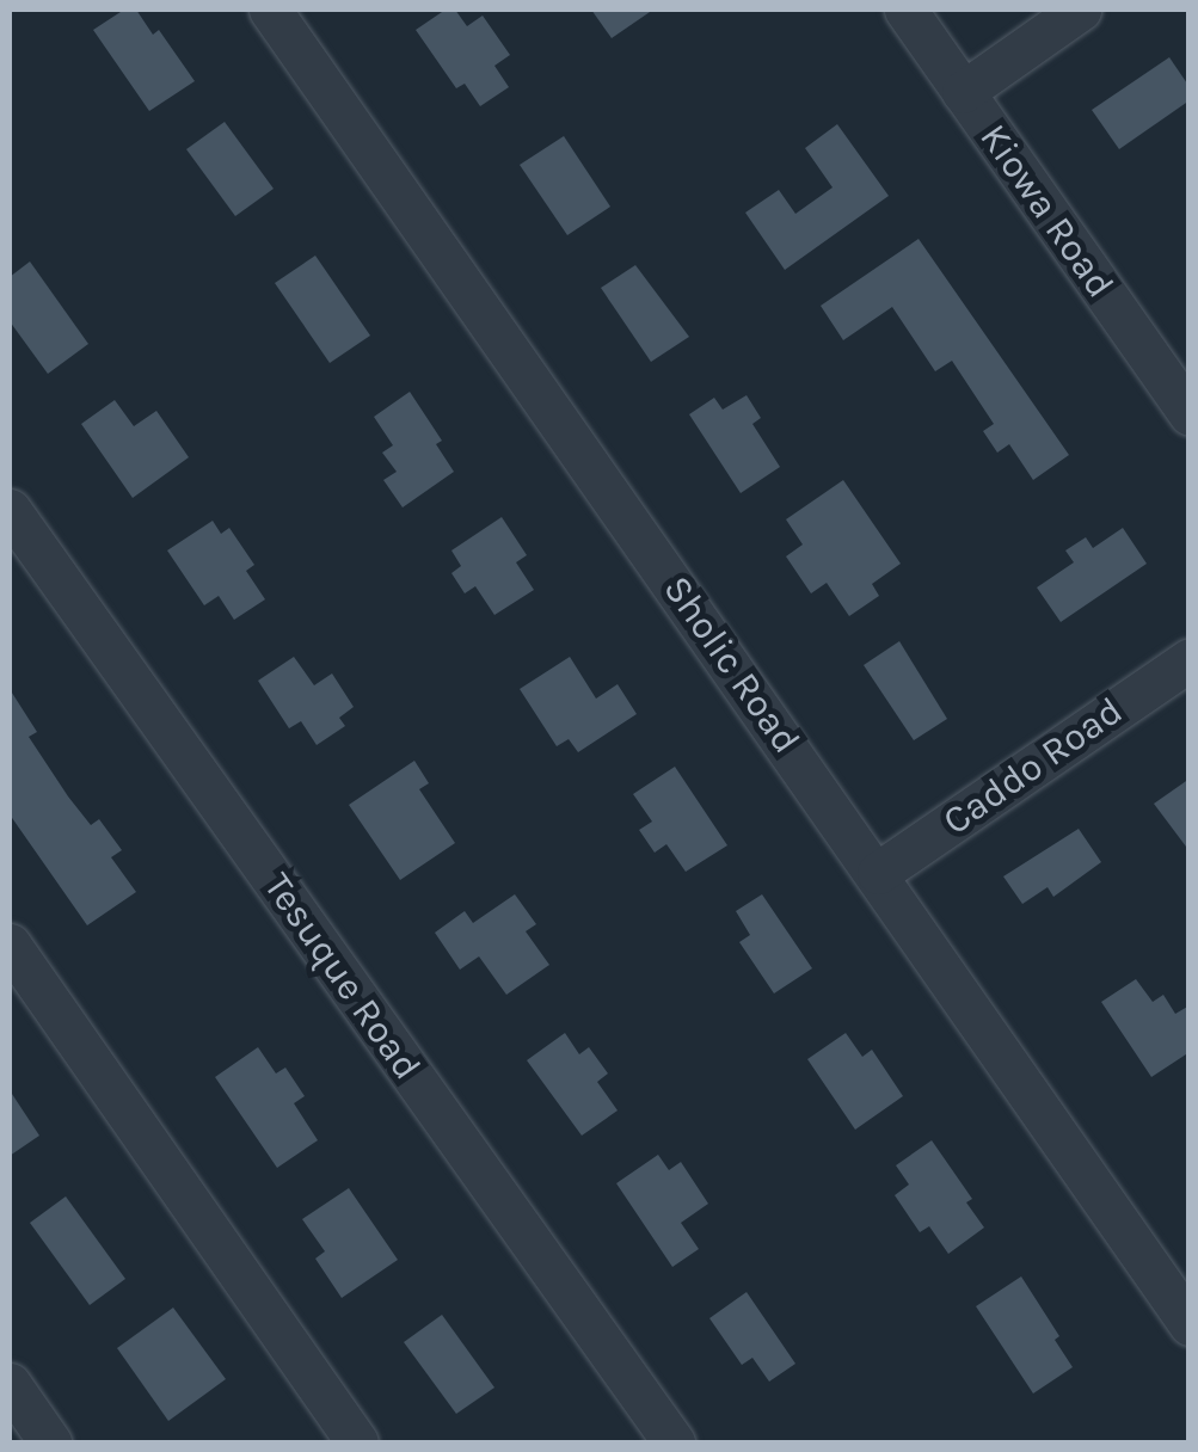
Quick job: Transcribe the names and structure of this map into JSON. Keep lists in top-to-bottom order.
{
  "streets": {
    "street": [
      "Kiowa Road",
      "Sholic Road",
      "Caddo Road",
      "Tesuque Road"
    ]
  },
  "crossings": [
    ["Sholic Road", "Caddo Road"]
  ]
}
